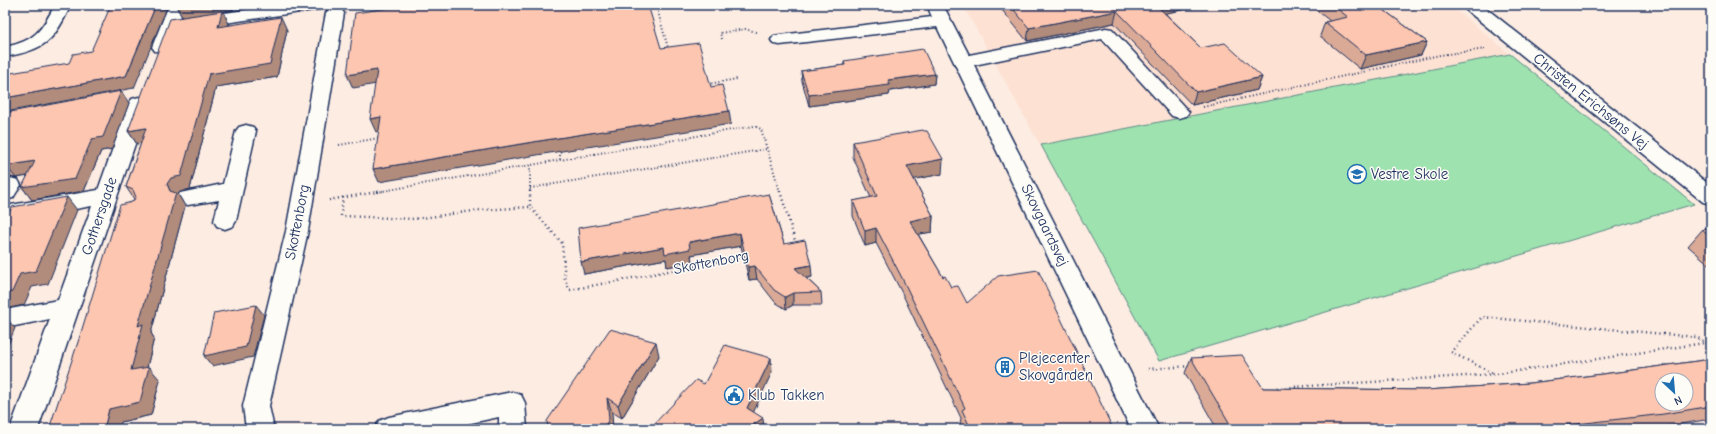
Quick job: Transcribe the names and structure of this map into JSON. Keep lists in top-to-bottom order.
{
  "streets": {
    "street": [
      "Christen Erichsøns Vej",
      "Gothersgade",
      "Skottenborg",
      "Skovgaardsvej"
    ]
  },
  "places": {
    "school or university": ["Vestre Skole"],
    "building": ["Plejecenter Skovgården"],
    "public building": ["Klub Takken"]
  },
  "north": "bottom right"
}
